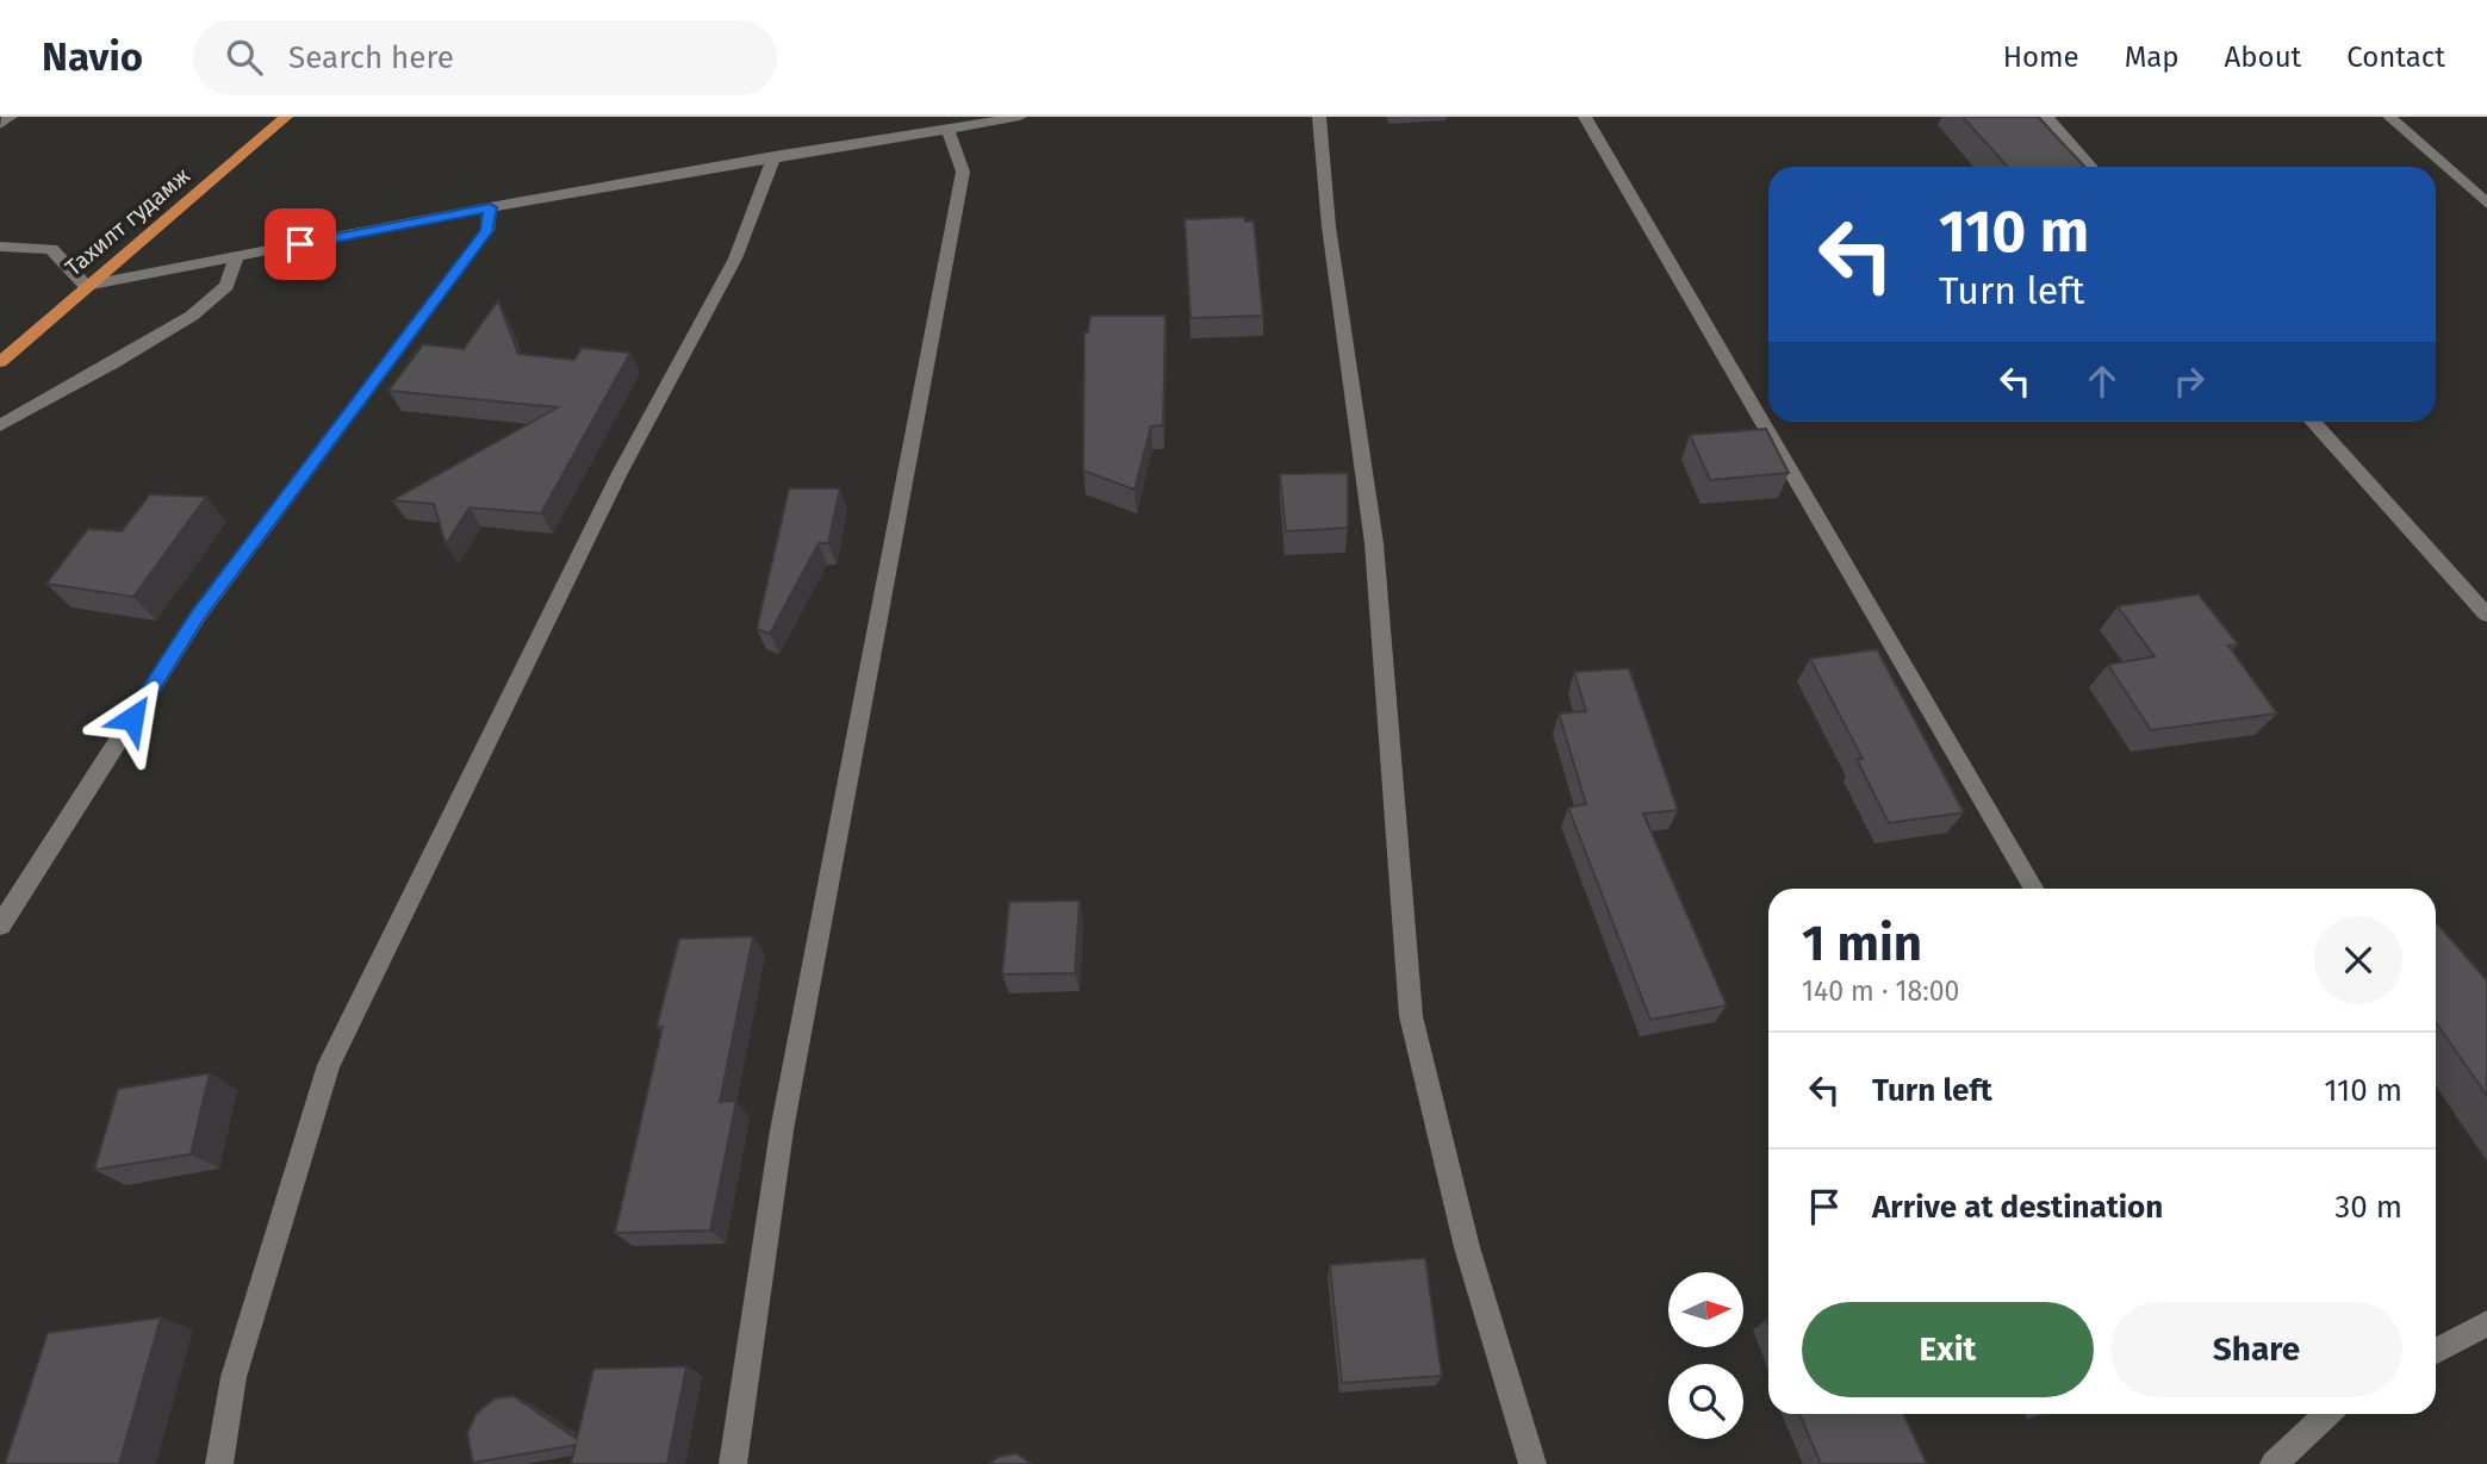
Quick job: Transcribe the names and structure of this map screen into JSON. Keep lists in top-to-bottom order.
{
  "streets": {
    "main road": ["Тахилт гудамж"]
  },
  "north": "right",
  "page": {
    "header": "Navio",
    "search": "Search here",
    "nav": [
      "Home",
      "Map",
      "About",
      "Contact"
    ],
    "turn": ["110 m", "Turn left"],
    "heading": ["1 min", "140 m · 18:00"],
    "list": [
      {
        "name": "Turn left",
        "value": "110 m"
      },
      {
        "name": "Arrive at destination",
        "value": "30 m"
      }
    ],
    "buttons": ["Exit", "Share"]
  }
}
